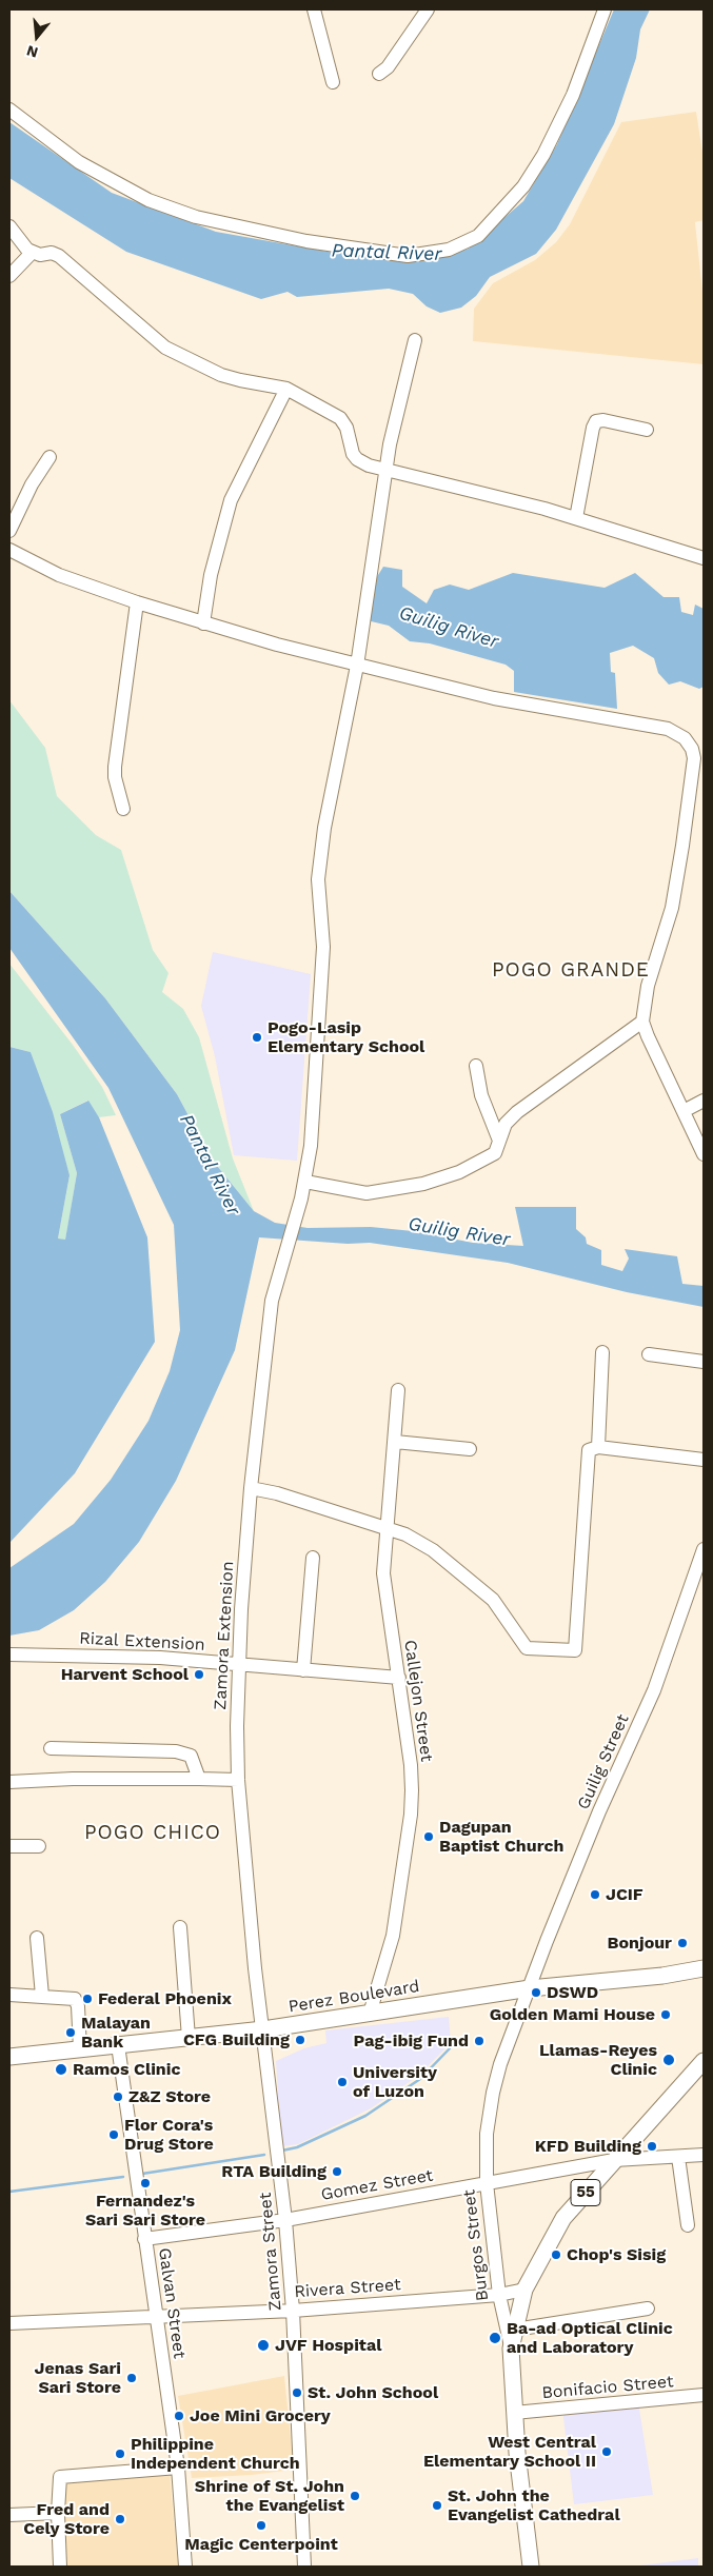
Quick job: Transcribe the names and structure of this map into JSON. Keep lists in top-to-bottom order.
{
  "streets": {
    "main road": ["Perez Boulevard", "55", "Burgos Street"],
    "street": [
      "Zamora Extension",
      "Rizal Extension",
      "Callejon Street",
      "Guilig Street",
      "Gomez Street",
      "Zamora Street",
      "Rivera Street",
      "Galvan Street",
      "Bonifacio Street"
    ]
  },
  "crossings": [
    ["Zamora Extension", "Rizal Extension"],
    ["Zamora Extension", "Perez Boulevard"],
    ["Zamora Extension", "Zamora Street"],
    ["Rizal Extension", "Callejon Street"],
    ["Callejon Street", "Perez Boulevard"],
    ["Guilig Street", "Perez Boulevard"],
    ["Guilig Street", "Burgos Street"],
    ["Perez Boulevard", "Burgos Street"],
    ["Perez Boulevard", "Zamora Street"],
    ["Perez Boulevard", "Galvan Street"],
    ["Gomez Street", "55"],
    ["Gomez Street", "Burgos Street"],
    ["Gomez Street", "Zamora Street"],
    ["Gomez Street", "Galvan Street"],
    ["55", "Burgos Street"],
    ["55", "Rivera Street"],
    ["Burgos Street", "Rivera Street"],
    ["Burgos Street", "Bonifacio Street"],
    ["Zamora Street", "Rivera Street"],
    ["Rivera Street", "Galvan Street"]
  ],
  "districts": ["POGO GRANDE", "POGO CHICO"],
  "water": ["Pantal River", "Guilig River"],
  "places": [
    "Pogo-Lasip Elementary School",
    "Harvent School",
    "Dagupan Baptist Church",
    "JCIF",
    "Bonjour",
    "DSWD",
    "Federal Phoenix",
    "Golden Mami House",
    "Malayan Bank",
    "CFG Building",
    "Pag-ibig Fund",
    "Llamas-Reyes Clinic",
    "Ramos Clinic",
    "University of Luzon",
    "Z&Z Store",
    "Flor Cora's Drug Store",
    "KFD Building",
    "RTA Building",
    "Fernandez's Sari Sari Store",
    "Chop's Sisig",
    "Ba-ad Optical Clinic and Laboratory",
    "JVF Hospital",
    "Jenas Sari Sari Store",
    "St. John School",
    "Joe Mini Grocery",
    "West Central Elementary School II",
    "Philippine Independent Church",
    "Shrine of St. John the Evangelist",
    "St. John the Evangelist Cathedral",
    "Fred and Cely Store",
    "Magic Centerpoint"
  ],
  "north": "bottom"
}
